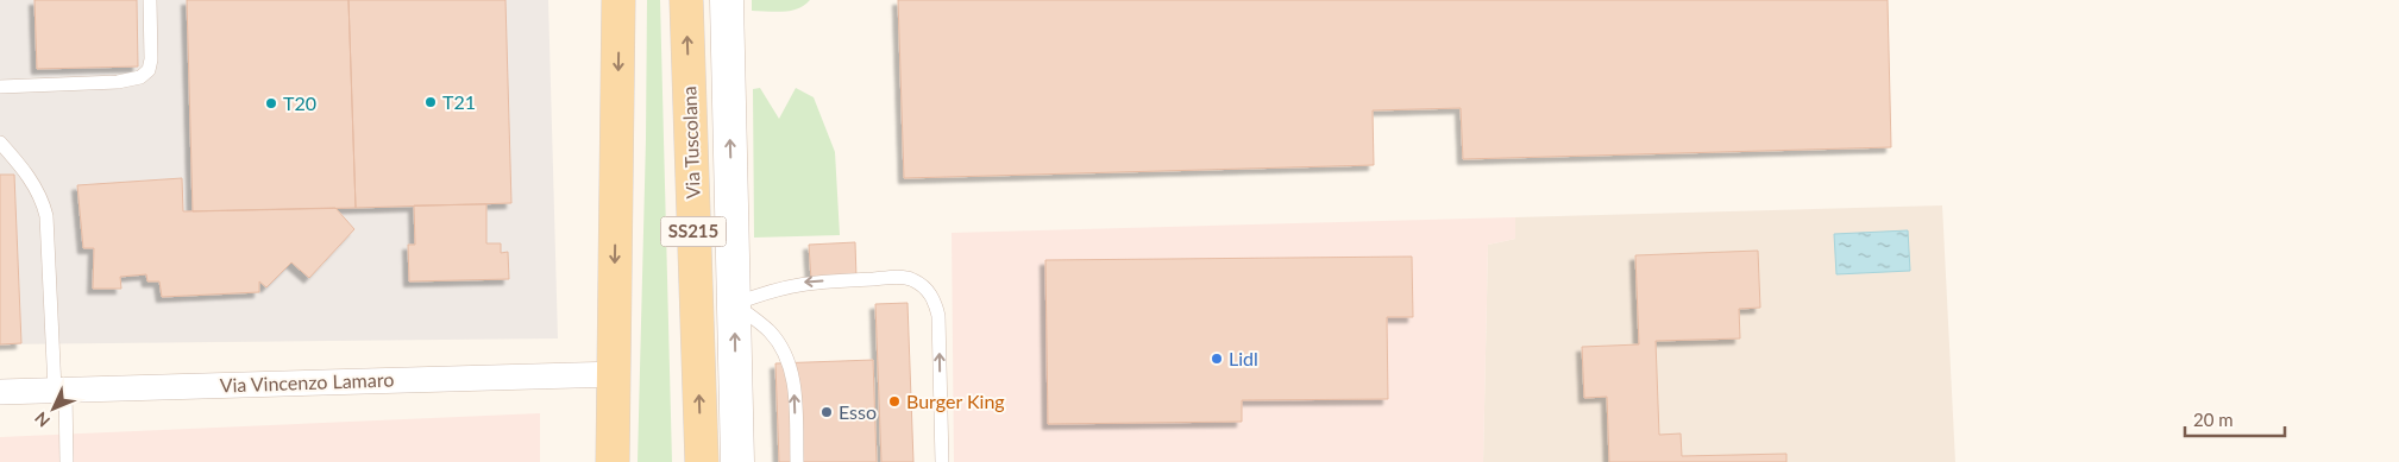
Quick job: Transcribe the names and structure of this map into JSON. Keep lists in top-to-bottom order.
{
  "streets": {
    "main road": ["Via Tuscolana", "SS215"],
    "street": ["Via Vincenzo Lamaro"]
  },
  "places": [
    "T21",
    "T20",
    "Lidl",
    "Burger King",
    "Esso"
  ],
  "scale_bar": "20 m",
  "north": "bottom left"
}
